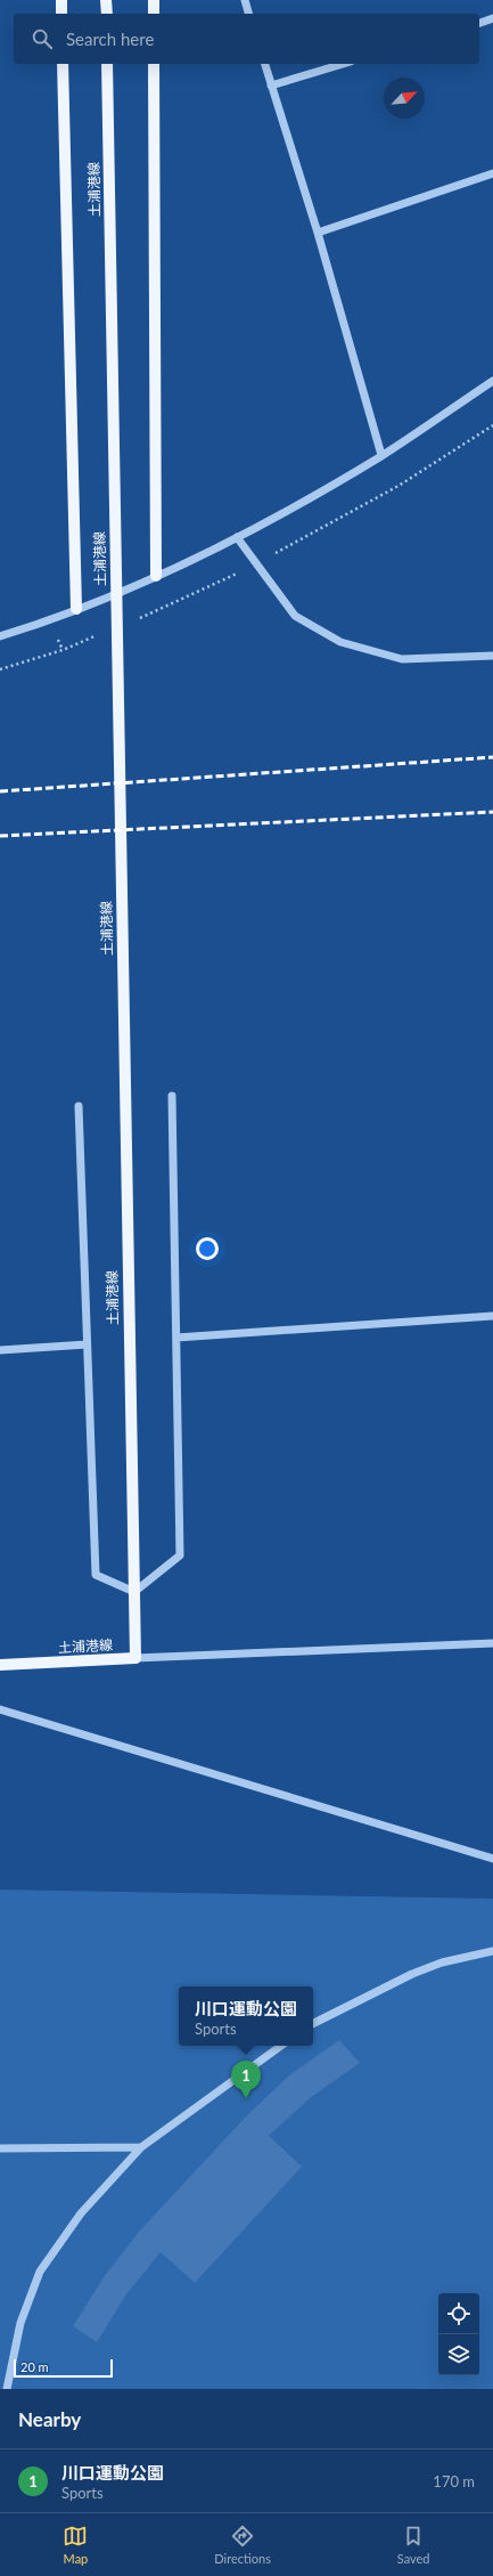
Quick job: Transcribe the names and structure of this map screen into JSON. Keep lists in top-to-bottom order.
{
  "streets": {
    "main road": ["土浦港線"]
  },
  "scale_bar": "20 m",
  "north": "top right",
  "page": {
    "search": "Search here",
    "popup": ["川口運動公園", "Sports"],
    "pins": "1",
    "scale": "20 m",
    "heading": "Nearby",
    "list": [
      {
        "mark": "1",
        "name": "川口運動公園",
        "note": "Sports",
        "value": "170 m"
      }
    ],
    "nav": ["Map", "Directions", "Saved"]
  }
}
